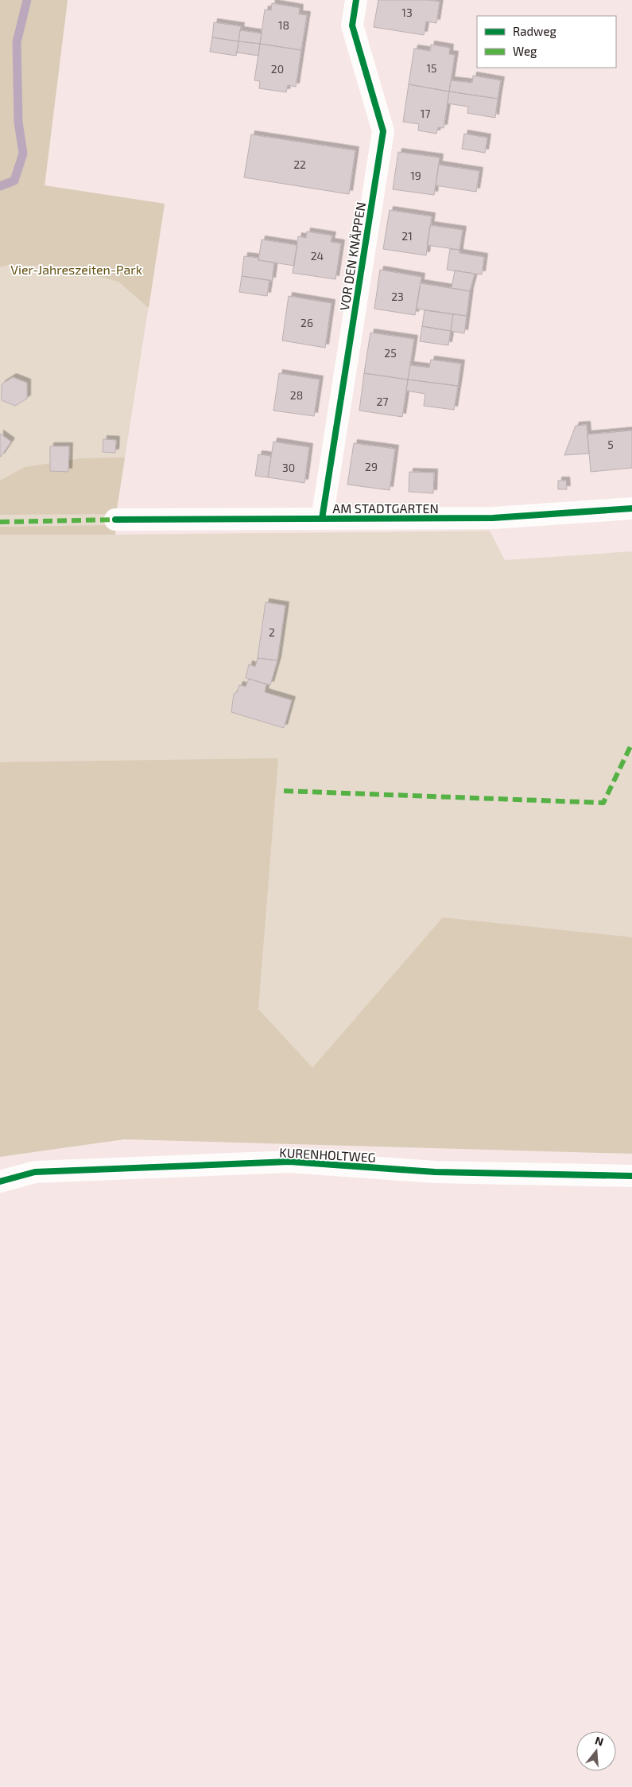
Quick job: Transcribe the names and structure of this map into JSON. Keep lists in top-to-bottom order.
{
  "streets": {
    "street": ["VOR DEN KNÄPPEN", "AM STADTGARTEN", "KURENHOLTWEG"]
  },
  "crossings": [
    ["VOR DEN KNÄPPEN", "AM STADTGARTEN"]
  ],
  "parks": ["Vier-Jahreszeiten-Park"],
  "house_numbers": [
    "13",
    "18",
    "15",
    "20",
    "17",
    "22",
    "19",
    "21",
    "24",
    "23",
    "26",
    "25",
    "28",
    "27",
    "5",
    "29",
    "30",
    "2"
  ],
  "legend": ["Radweg", "Weg"],
  "north": "top"
}
